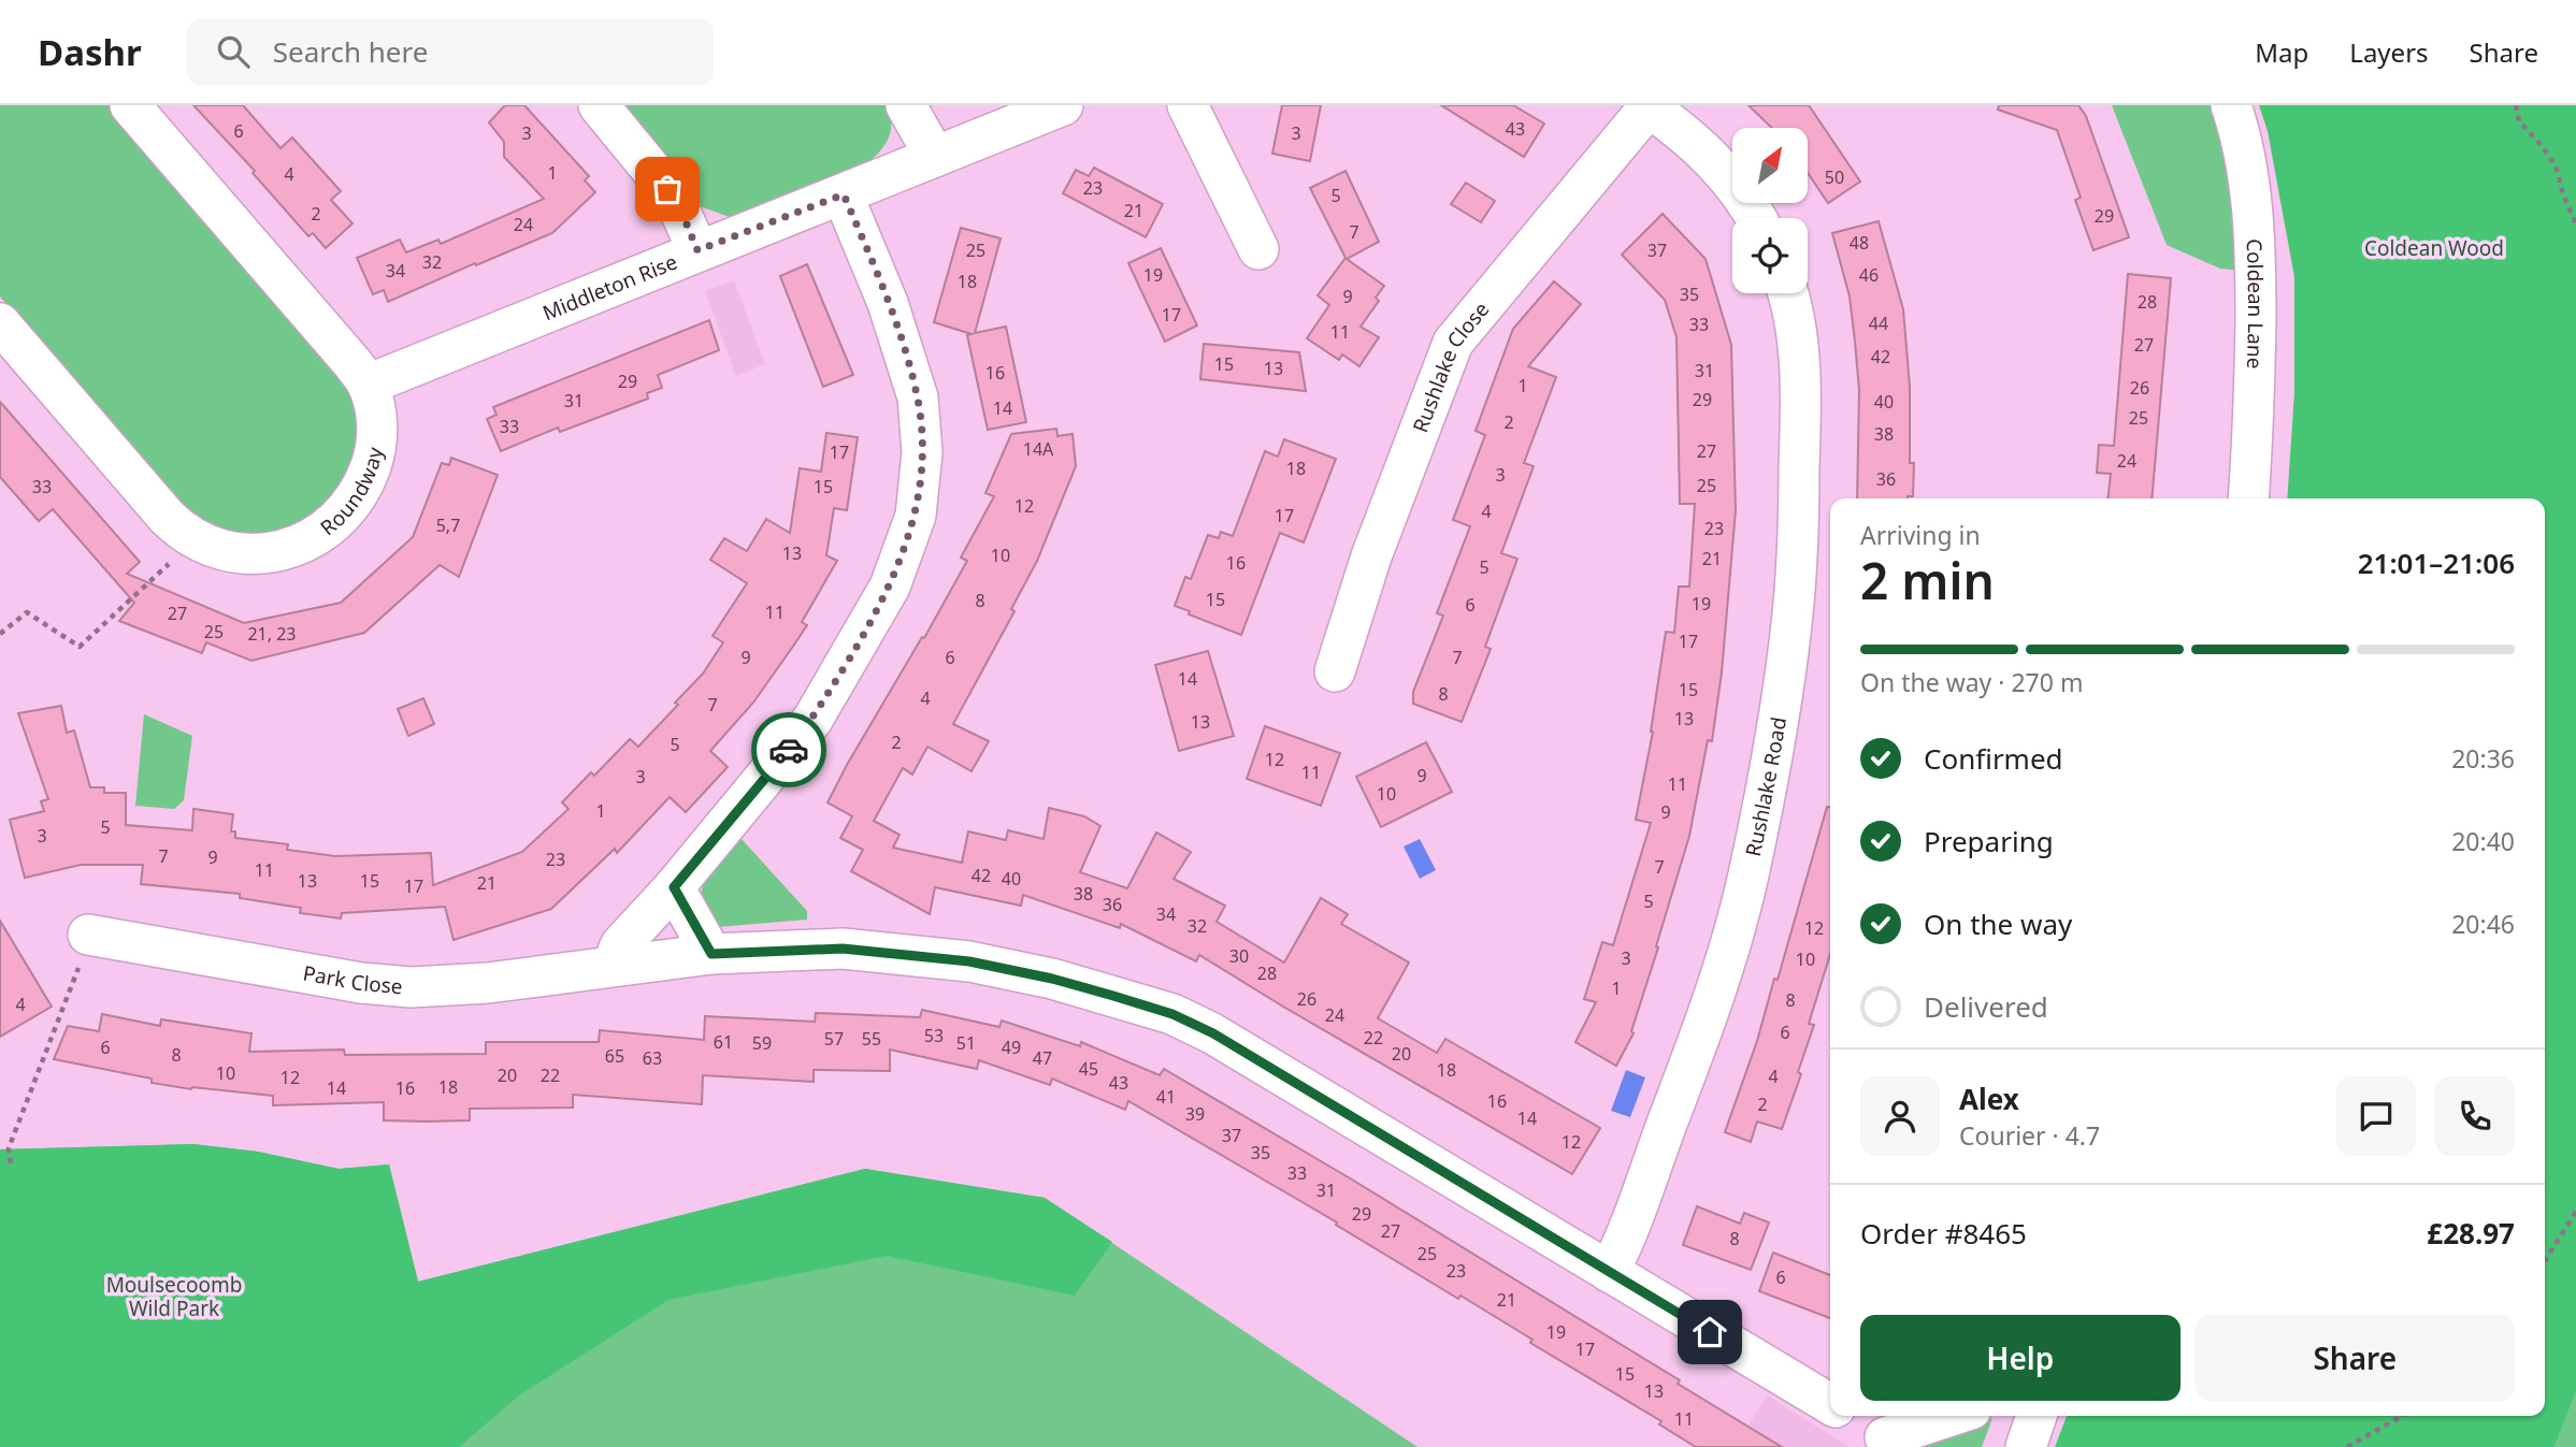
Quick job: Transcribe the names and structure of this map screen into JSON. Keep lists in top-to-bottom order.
{
  "streets": {
    "street": [
      "Middleton Rise",
      "Coldean Lane",
      "Rushlake Close",
      "Roundway",
      "Rushlake Road",
      "Park Close"
    ]
  },
  "crossings": [
    ["Middleton Rise", "Roundway"],
    ["Rushlake Road", "Park Close"]
  ],
  "parks": ["Coldean Wood", "Moulsecoomb Wild Park"],
  "house_numbers": [
    "43",
    "6",
    "3",
    "3",
    "1",
    "4",
    "50",
    "23",
    "5",
    "21",
    "2",
    "29",
    "24",
    "7",
    "48",
    "25",
    "37",
    "32",
    "34",
    "19",
    "46",
    "18",
    "35",
    "9",
    "28",
    "17",
    "44",
    "33",
    "11",
    "27",
    "42",
    "15",
    "13",
    "31",
    "16",
    "29",
    "1",
    "26",
    "29",
    "31",
    "40",
    "14",
    "25",
    "2",
    "33",
    "38",
    "14A",
    "27",
    "17",
    "24",
    "18",
    "3",
    "36",
    "25",
    "33",
    "15",
    "12",
    "4",
    "17",
    "5,7",
    "23",
    "13",
    "10",
    "21",
    "16",
    "5",
    "15",
    "8",
    "19",
    "6",
    "11",
    "27",
    "25",
    "21, 23",
    "17",
    "9",
    "6",
    "7",
    "14",
    "15",
    "8",
    "4",
    "7",
    "13",
    "13",
    "2",
    "5",
    "12",
    "11",
    "9",
    "3",
    "11",
    "10",
    "1",
    "9",
    "5",
    "3",
    "7",
    "9",
    "23",
    "7",
    "11",
    "42",
    "40",
    "13",
    "15",
    "21",
    "17",
    "38",
    "5",
    "36",
    "34",
    "32",
    "12",
    "30",
    "3",
    "10",
    "28",
    "1",
    "26",
    "8",
    "4",
    "24",
    "6",
    "53",
    "22",
    "57",
    "55",
    "61",
    "59",
    "51",
    "6",
    "49",
    "20",
    "8",
    "65",
    "63",
    "47",
    "45",
    "18",
    "10",
    "20",
    "22",
    "4",
    "12",
    "43",
    "18",
    "14",
    "16",
    "41",
    "16",
    "2",
    "39",
    "14",
    "37",
    "12",
    "35",
    "33",
    "31",
    "29",
    "27",
    "8",
    "25",
    "23",
    "6",
    "21",
    "19",
    "17",
    "15",
    "13",
    "11"
  ],
  "north": "top right",
  "page": {
    "header": "Dashr",
    "search": "Search here",
    "nav": ["Map", "Layers", "Share"],
    "heading": ["2 min", "Arriving in", "21:01–21:06"],
    "panel": [
      "Alex",
      "Courier · 4.7",
      "Order #8465",
      "£28.97"
    ],
    "bar": "On the way · 270 m",
    "list": [
      ["Confirmed", "20:36"],
      ["Preparing", "20:40"],
      ["On the way", "20:46"],
      "Delivered"
    ],
    "buttons": ["Help", "Share"]
  }
}
